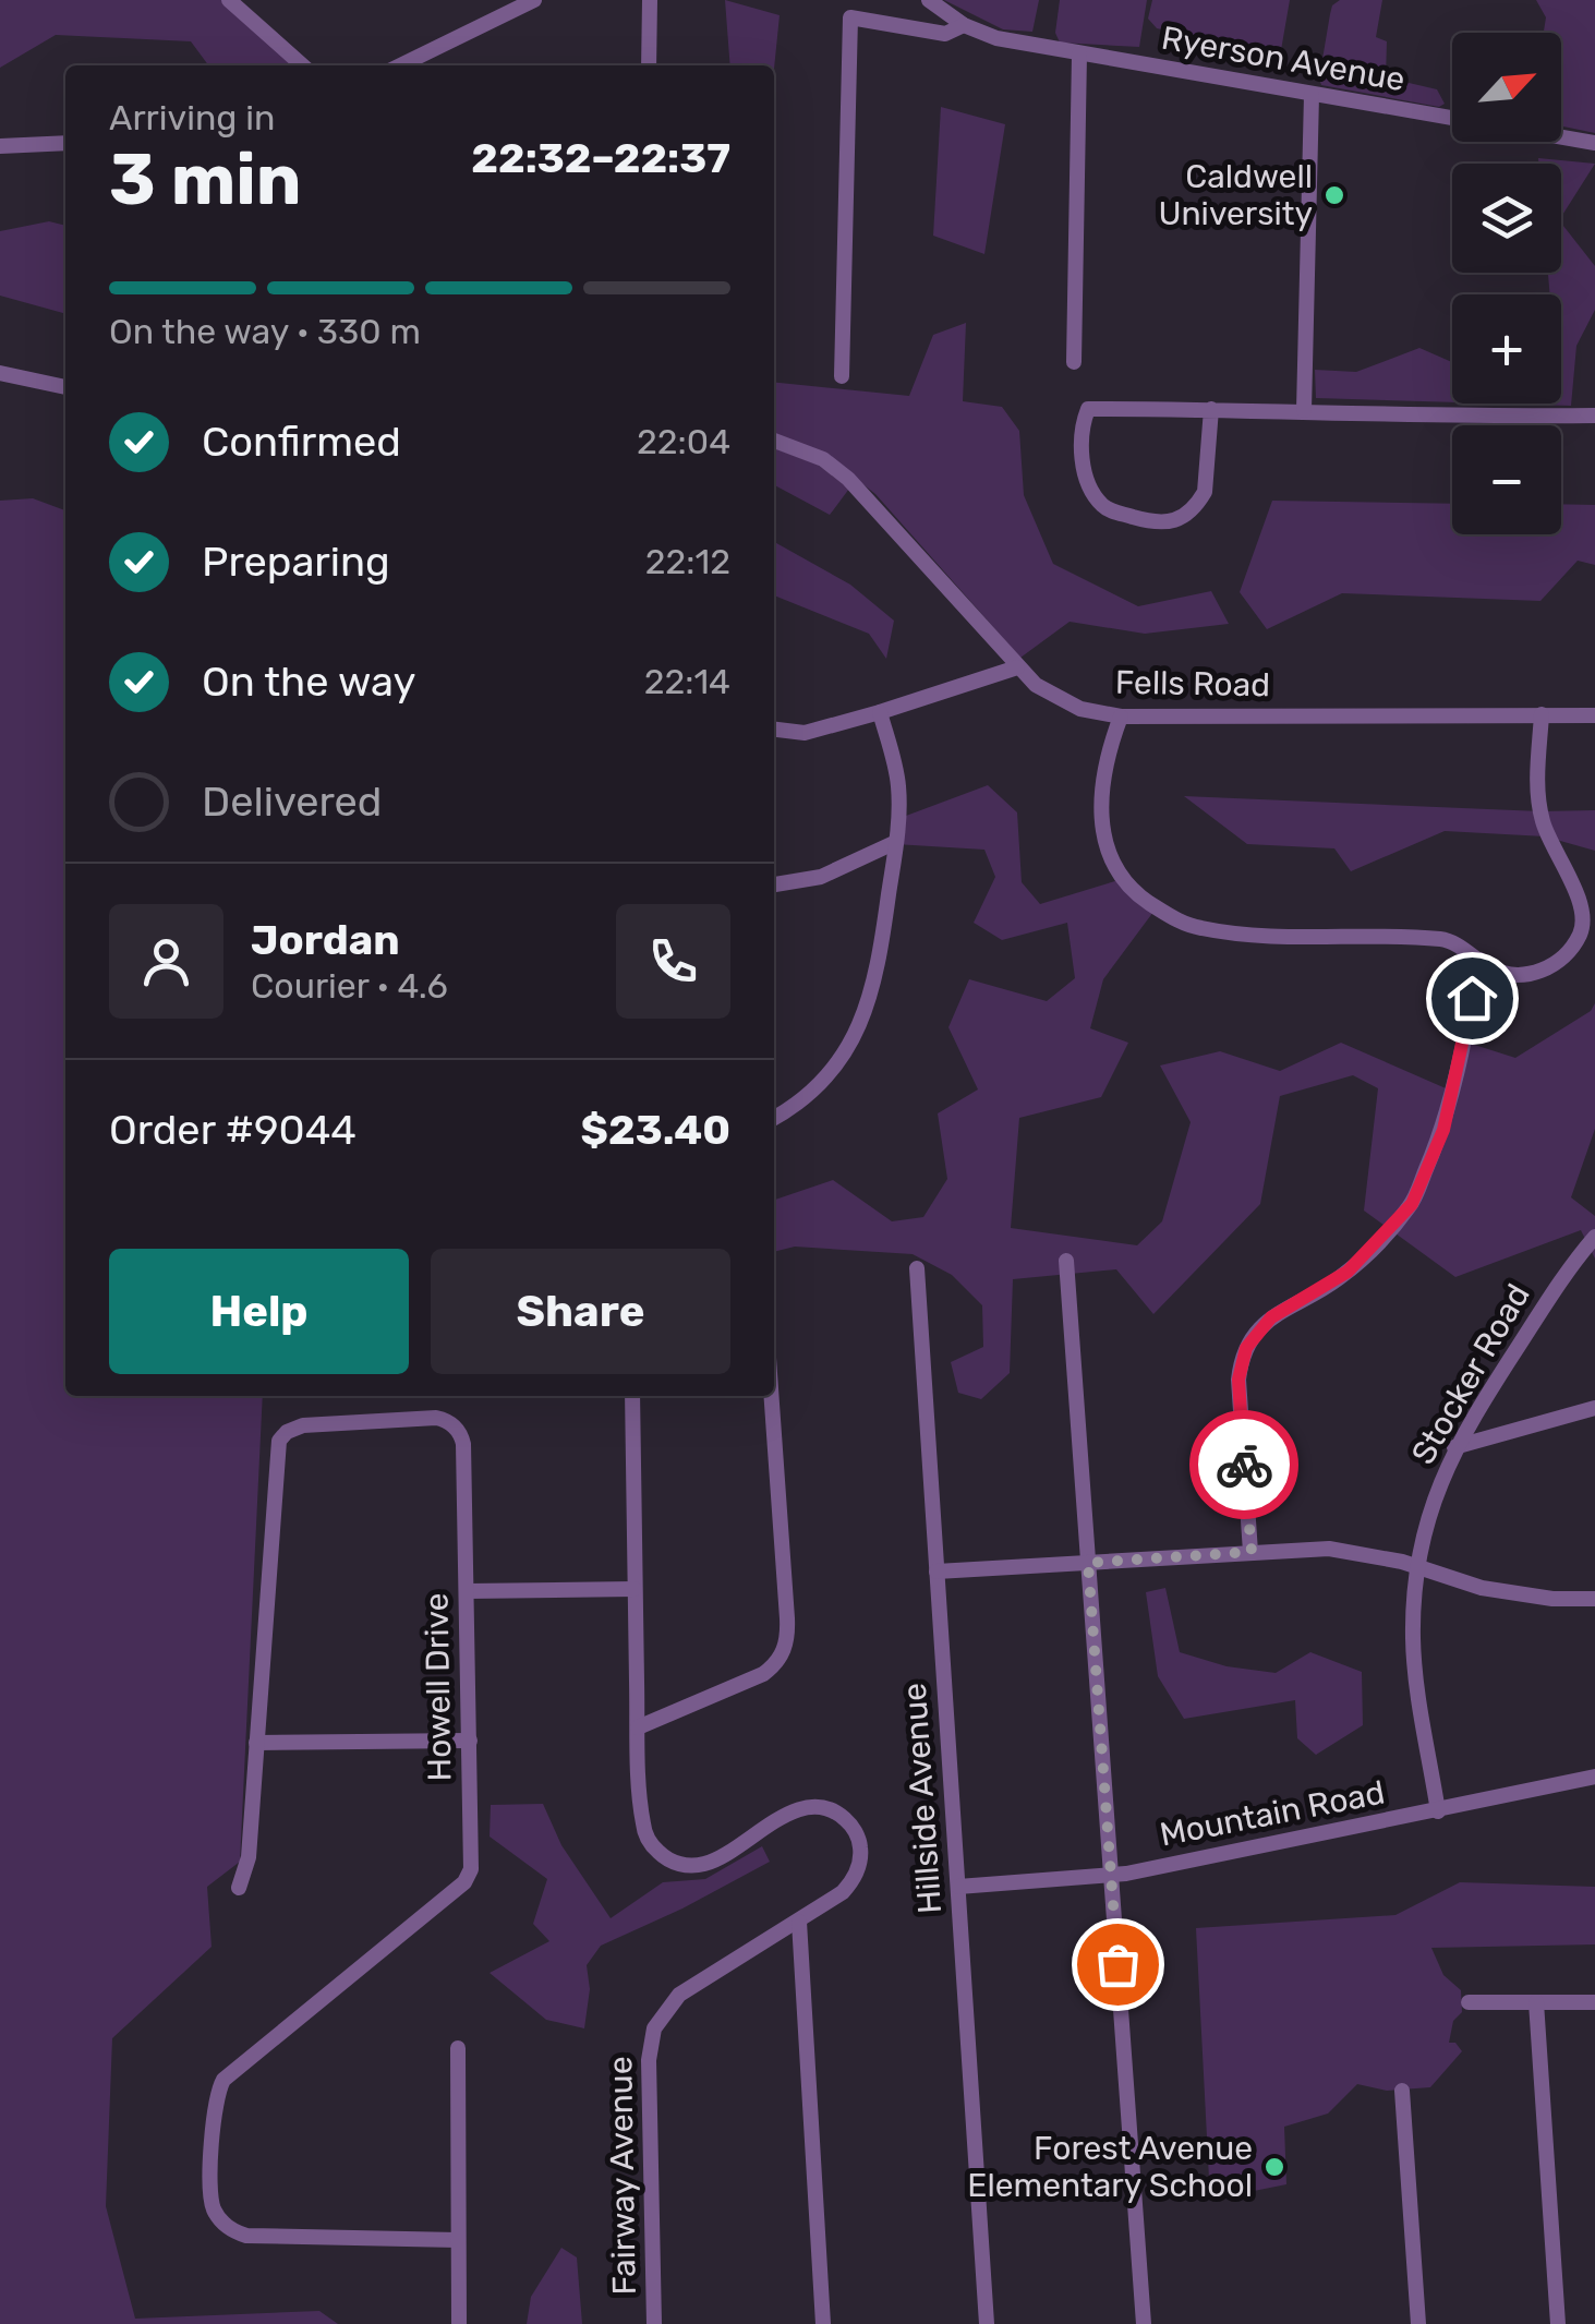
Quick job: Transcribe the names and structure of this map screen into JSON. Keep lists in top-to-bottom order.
{
  "streets": {
    "street": [
      "Ryerson Avenue",
      "Fells Road",
      "Stocker Road",
      "Howell Drive",
      "Hillside Avenue",
      "Mountain Road",
      "Fairway Avenue"
    ]
  },
  "crossings": [
    ["Stocker Road", "Mountain Road"],
    ["Hillside Avenue", "Mountain Road"]
  ],
  "places": ["Caldwell University", "Forest Avenue Elementary School"],
  "north": "top right",
  "page": {
    "map_buttons": ["+", "−"],
    "heading": ["3 min", "Arriving in", "22:32–22:37"],
    "panel": [
      "Jordan",
      "Courier · 4.6",
      "Order #9044",
      "$23.40"
    ],
    "bar": "On the way · 330 m",
    "list": [
      ["Confirmed", "22:04"],
      ["Preparing", "22:12"],
      ["On the way", "22:14"],
      "Delivered"
    ],
    "buttons": ["Help", "Share"]
  }
}
